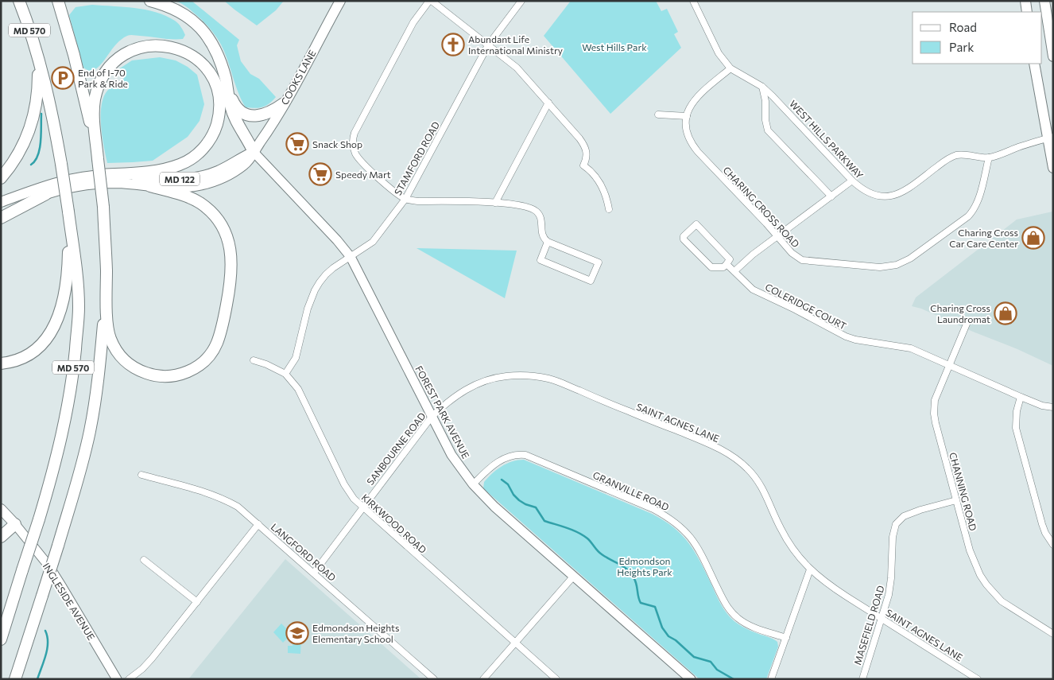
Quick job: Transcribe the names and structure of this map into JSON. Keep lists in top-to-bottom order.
{
  "streets": {
    "highway": ["MD 570"],
    "main road": ["COOKS LANE", "MD 122", "INGLESIDE AVENUE"],
    "street": [
      "WEST HILLS PARKWAY",
      "STAMFORD ROAD",
      "CHARING CROSS ROAD",
      "COLERIDGE COURT",
      "FOREST PARK AVENUE",
      "SAINT AGNES LANE",
      "SANBOURNE ROAD",
      "GRANVILLE ROAD",
      "CHANNING ROAD",
      "KIRKWOOD ROAD",
      "LANGFORD ROAD",
      "MASEFIELD ROAD"
    ]
  },
  "crossings": [
    ["COOKS LANE", "MD 122"],
    ["COOKS LANE", "FOREST PARK AVENUE"],
    ["WEST HILLS PARKWAY", "CHARING CROSS ROAD"],
    ["STAMFORD ROAD", "FOREST PARK AVENUE"],
    ["STAMFORD ROAD", "KIRKWOOD ROAD"],
    ["MD 122", "FOREST PARK AVENUE"],
    ["COLERIDGE COURT", "CHANNING ROAD"],
    ["FOREST PARK AVENUE", "SANBOURNE ROAD"],
    ["FOREST PARK AVENUE", "GRANVILLE ROAD"],
    ["SAINT AGNES LANE", "SANBOURNE ROAD"],
    ["SAINT AGNES LANE", "MASEFIELD ROAD"],
    ["SANBOURNE ROAD", "KIRKWOOD ROAD"],
    ["SANBOURNE ROAD", "LANGFORD ROAD"],
    ["CHANNING ROAD", "MASEFIELD ROAD"]
  ],
  "parks": ["West Hills Park", "Edmondson Heights Park"],
  "places": {
    "church": ["Abundant Life International Ministry"],
    "parking": ["End of I-70 Park & Ride"],
    "supermarket": ["Snack Shop", "Speedy Mart"],
    "shop": ["Charing Cross Car Care Center", "Charing Cross Laundromat"],
    "school or university": ["Edmondson Heights Elementary School"]
  },
  "legend": ["Road", "Park"]
}
